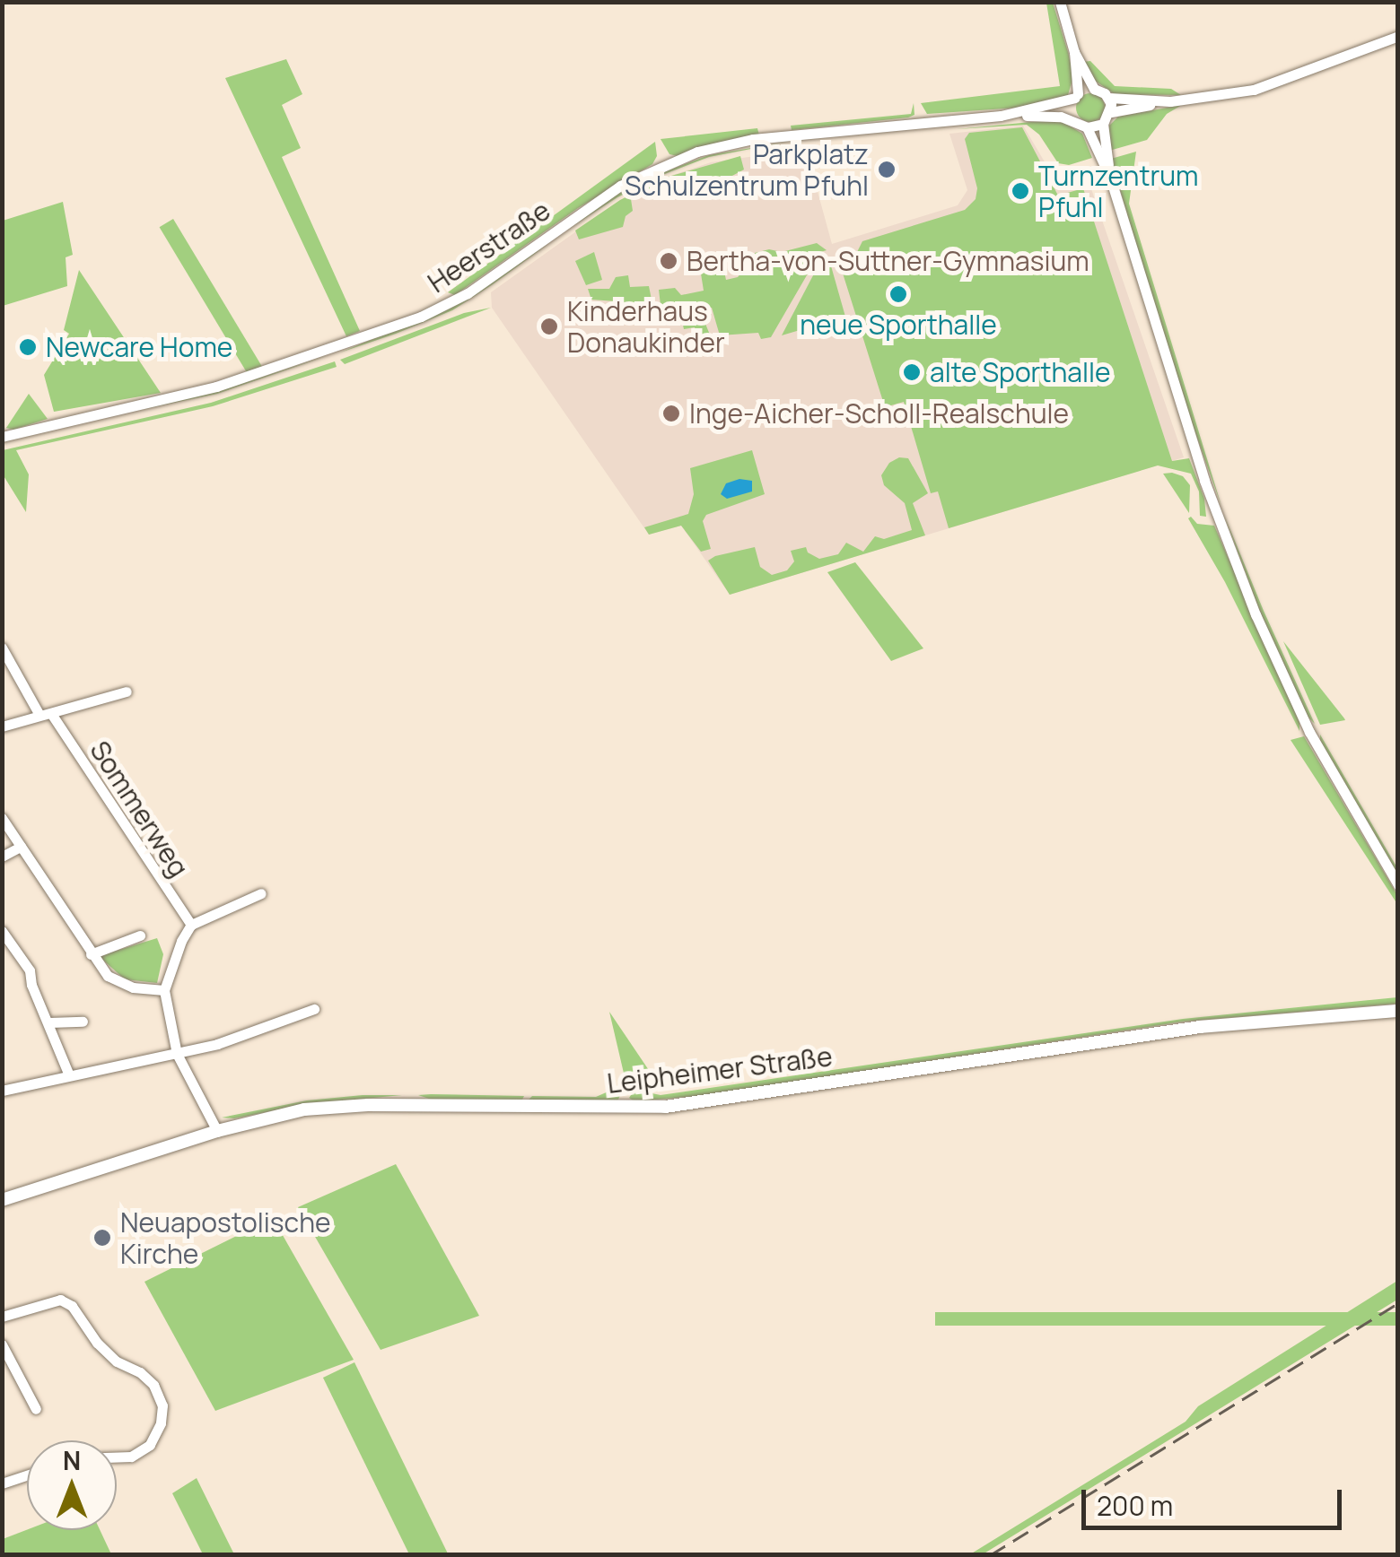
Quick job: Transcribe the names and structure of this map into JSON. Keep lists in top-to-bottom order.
{
  "streets": {
    "main road": ["Leipheimer Straße"],
    "street": ["Heerstraße", "Sommerweg"]
  },
  "places": [
    "Parkplatz Schulzentrum Pfuhl",
    "Turnzentrum Pfuhl",
    "Bertha-von-Suttner-Gymnasium",
    "neue Sporthalle",
    "Kinderhaus Donaukinder",
    "Newcare Home",
    "alte Sporthalle",
    "Inge-Aicher-Scholl-Realschule",
    "Neuapostolische Kirche"
  ],
  "scale_bar": "200 m",
  "north": "top"
}
